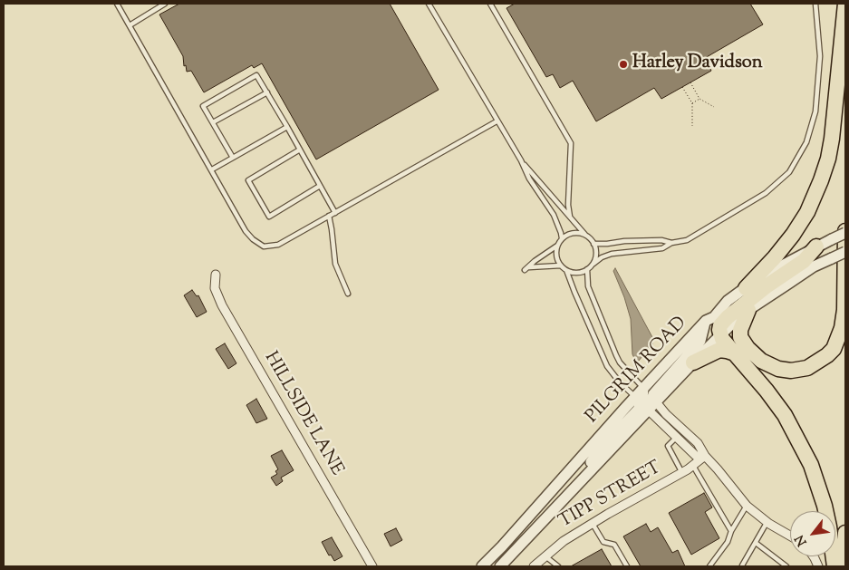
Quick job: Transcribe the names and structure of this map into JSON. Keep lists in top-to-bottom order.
{
  "streets": {
    "street": ["PILGRIM ROAD", "HILLSIDE LANE", "TIPP STREET"]
  },
  "places": ["Harley Davidson"],
  "north": "bottom left"
}
